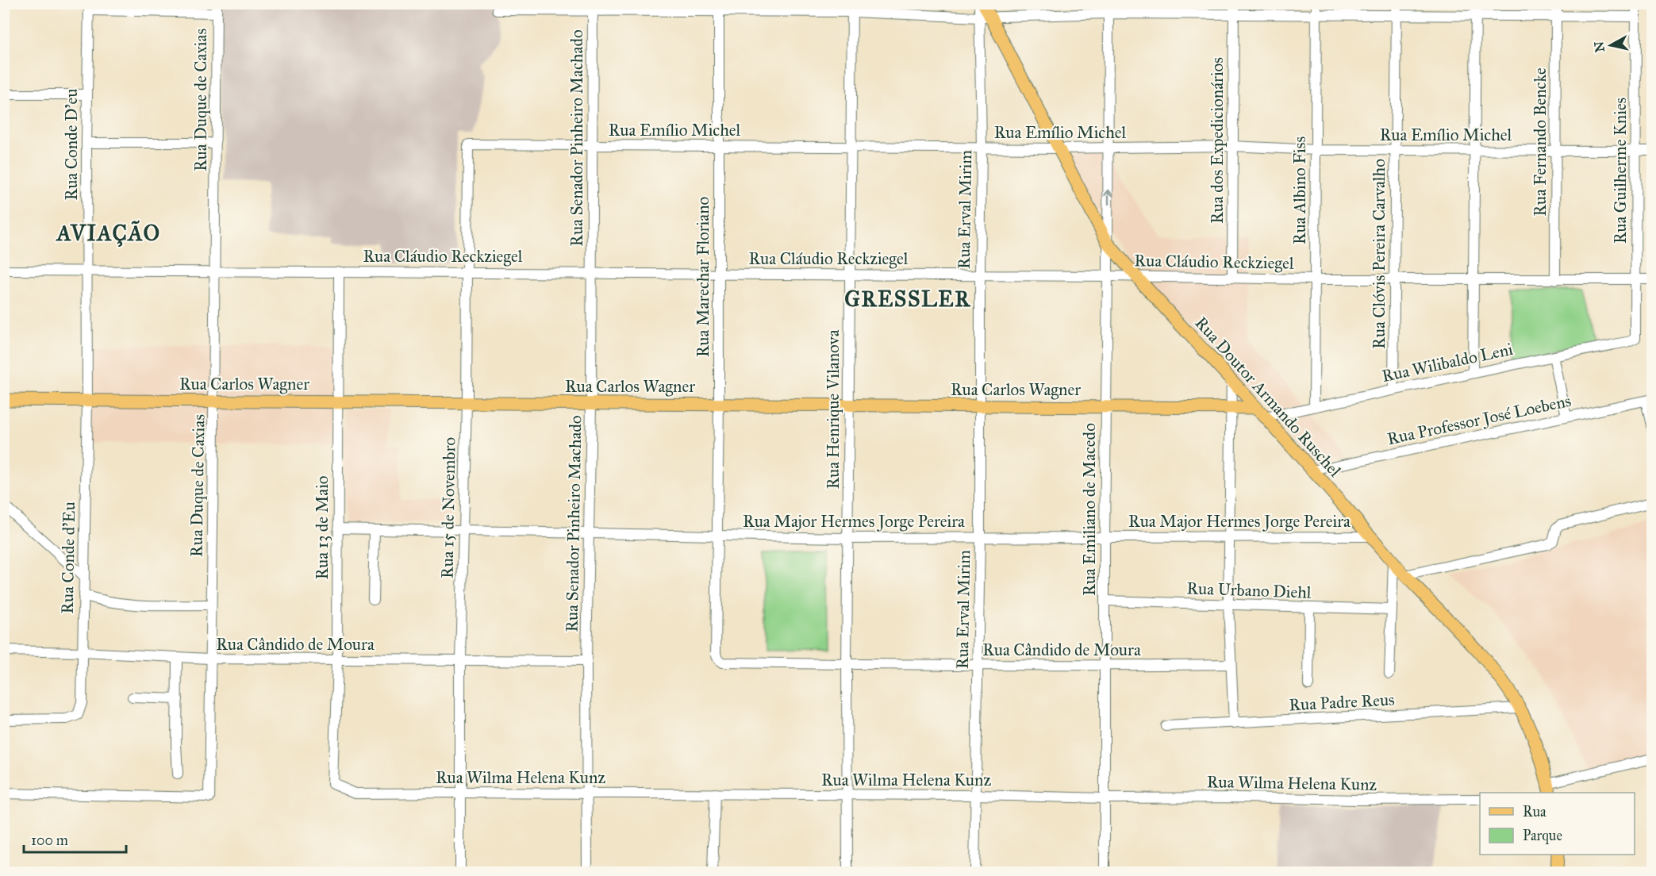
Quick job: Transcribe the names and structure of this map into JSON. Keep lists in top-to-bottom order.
{
  "streets": {
    "main road": ["Rua Carlos Wagner", "Rua Doutor Armando Ruschel"],
    "street": [
      "Rua Duque de Caxias",
      "Rua Emílio Michel",
      "Rua Senador Pinheiro Machado",
      "Rua dos Expedicionários",
      "Rua Fernando Bencke",
      "Rua Conde D'eu",
      "Rua Guilherme Knies",
      "Rua Albino Fiss",
      "Rua Erval Mirim",
      "Rua Clóvis Pereira Carvalho",
      "Rua Cláudio Reckziegel",
      "Rua Marechar Floriano",
      "Rua Wilibaldo Leni",
      "Rua Henrique Vilanova",
      "Rua Professor José Loebens",
      "Rua 15 de Novembro",
      "Rua Emiliano de Macedo",
      "Rua Major Hermes Jorge Pereira",
      "Rua 13 de Maio",
      "Rua Conde d'Eu",
      "Rua Urbano Diehl",
      "Rua Cândido de Moura",
      "Rua Padre Reus",
      "Rua Wilma Helena Kunz"
    ]
  },
  "crossings": [
    ["Rua Duque de Caxias", "Rua Cláudio Reckziegel"],
    ["Rua Duque de Caxias", "Rua Carlos Wagner"],
    ["Rua Duque de Caxias", "Rua Cândido de Moura"],
    ["Rua Emílio Michel", "Rua Senador Pinheiro Machado"],
    ["Rua Emílio Michel", "Rua dos Expedicionários"],
    ["Rua Emílio Michel", "Rua Fernando Bencke"],
    ["Rua Emílio Michel", "Rua Guilherme Knies"],
    ["Rua Emílio Michel", "Rua Albino Fiss"],
    ["Rua Emílio Michel", "Rua Erval Mirim"],
    ["Rua Emílio Michel", "Rua Clóvis Pereira Carvalho"],
    ["Rua Emílio Michel", "Rua Marechar Floriano"],
    ["Rua Emílio Michel", "Rua Doutor Armando Ruschel"],
    ["Rua Emílio Michel", "Rua Henrique Vilanova"],
    ["Rua Emílio Michel", "Rua 15 de Novembro"],
    ["Rua Emílio Michel", "Rua Emiliano de Macedo"],
    ["Rua Senador Pinheiro Machado", "Rua Cláudio Reckziegel"],
    ["Rua Senador Pinheiro Machado", "Rua Carlos Wagner"],
    ["Rua Senador Pinheiro Machado", "Rua Major Hermes Jorge Pereira"],
    ["Rua Senador Pinheiro Machado", "Rua Cândido de Moura"],
    ["Rua Senador Pinheiro Machado", "Rua Wilma Helena Kunz"],
    ["Rua dos Expedicionários", "Rua Cláudio Reckziegel"],
    ["Rua Fernando Bencke", "Rua Cláudio Reckziegel"],
    ["Rua Conde D'eu", "Rua Cláudio Reckziegel"],
    ["Rua Conde D'eu", "Rua Carlos Wagner"],
    ["Rua Conde D'eu", "Rua Conde d'Eu"],
    ["Rua Guilherme Knies", "Rua Cláudio Reckziegel"],
    ["Rua Guilherme Knies", "Rua Wilibaldo Leni"],
    ["Rua Albino Fiss", "Rua Cláudio Reckziegel"],
    ["Rua Albino Fiss", "Rua Wilibaldo Leni"],
    ["Rua Erval Mirim", "Rua Cláudio Reckziegel"],
    ["Rua Erval Mirim", "Rua Carlos Wagner"],
    ["Rua Erval Mirim", "Rua Doutor Armando Ruschel"],
    ["Rua Erval Mirim", "Rua Major Hermes Jorge Pereira"],
    ["Rua Erval Mirim", "Rua Cândido de Moura"],
    ["Rua Erval Mirim", "Rua Wilma Helena Kunz"],
    ["Rua Clóvis Pereira Carvalho", "Rua Cláudio Reckziegel"],
    ["Rua Clóvis Pereira Carvalho", "Rua Wilibaldo Leni"],
    ["Rua Cláudio Reckziegel", "Rua Marechar Floriano"],
    ["Rua Cláudio Reckziegel", "Rua Doutor Armando Ruschel"],
    ["Rua Cláudio Reckziegel", "Rua Henrique Vilanova"],
    ["Rua Cláudio Reckziegel", "Rua 15 de Novembro"],
    ["Rua Cláudio Reckziegel", "Rua Emiliano de Macedo"],
    ["Rua Cláudio Reckziegel", "Rua 13 de Maio"],
    ["Rua Marechar Floriano", "Rua Carlos Wagner"],
    ["Rua Marechar Floriano", "Rua Major Hermes Jorge Pereira"],
    ["Rua Marechar Floriano", "Rua Cândido de Moura"],
    ["Rua Wilibaldo Leni", "Rua Doutor Armando Ruschel"],
    ["Rua Carlos Wagner", "Rua Doutor Armando Ruschel"],
    ["Rua Carlos Wagner", "Rua Henrique Vilanova"],
    ["Rua Carlos Wagner", "Rua 15 de Novembro"],
    ["Rua Carlos Wagner", "Rua Emiliano de Macedo"],
    ["Rua Carlos Wagner", "Rua 13 de Maio"],
    ["Rua Carlos Wagner", "Rua Conde d'Eu"],
    ["Rua Doutor Armando Ruschel", "Rua Professor José Loebens"],
    ["Rua Doutor Armando Ruschel", "Rua Emiliano de Macedo"],
    ["Rua Doutor Armando Ruschel", "Rua Major Hermes Jorge Pereira"],
    ["Rua Doutor Armando Ruschel", "Rua Padre Reus"],
    ["Rua Henrique Vilanova", "Rua Major Hermes Jorge Pereira"],
    ["Rua Henrique Vilanova", "Rua Cândido de Moura"],
    ["Rua Henrique Vilanova", "Rua Wilma Helena Kunz"],
    ["Rua 15 de Novembro", "Rua Major Hermes Jorge Pereira"],
    ["Rua 15 de Novembro", "Rua Cândido de Moura"],
    ["Rua 15 de Novembro", "Rua Wilma Helena Kunz"],
    ["Rua Emiliano de Macedo", "Rua Major Hermes Jorge Pereira"],
    ["Rua Emiliano de Macedo", "Rua Urbano Diehl"],
    ["Rua Emiliano de Macedo", "Rua Cândido de Moura"],
    ["Rua Emiliano de Macedo", "Rua Wilma Helena Kunz"],
    ["Rua Major Hermes Jorge Pereira", "Rua 13 de Maio"],
    ["Rua 13 de Maio", "Rua Cândido de Moura"],
    ["Rua 13 de Maio", "Rua Wilma Helena Kunz"],
    ["Rua Conde d'Eu", "Rua Cândido de Moura"]
  ],
  "districts": ["AVIAÇÃO", "GRESSLER"],
  "legend": ["Rua", "Parque"],
  "scale_bar": "100 m",
  "north": "left"
}
